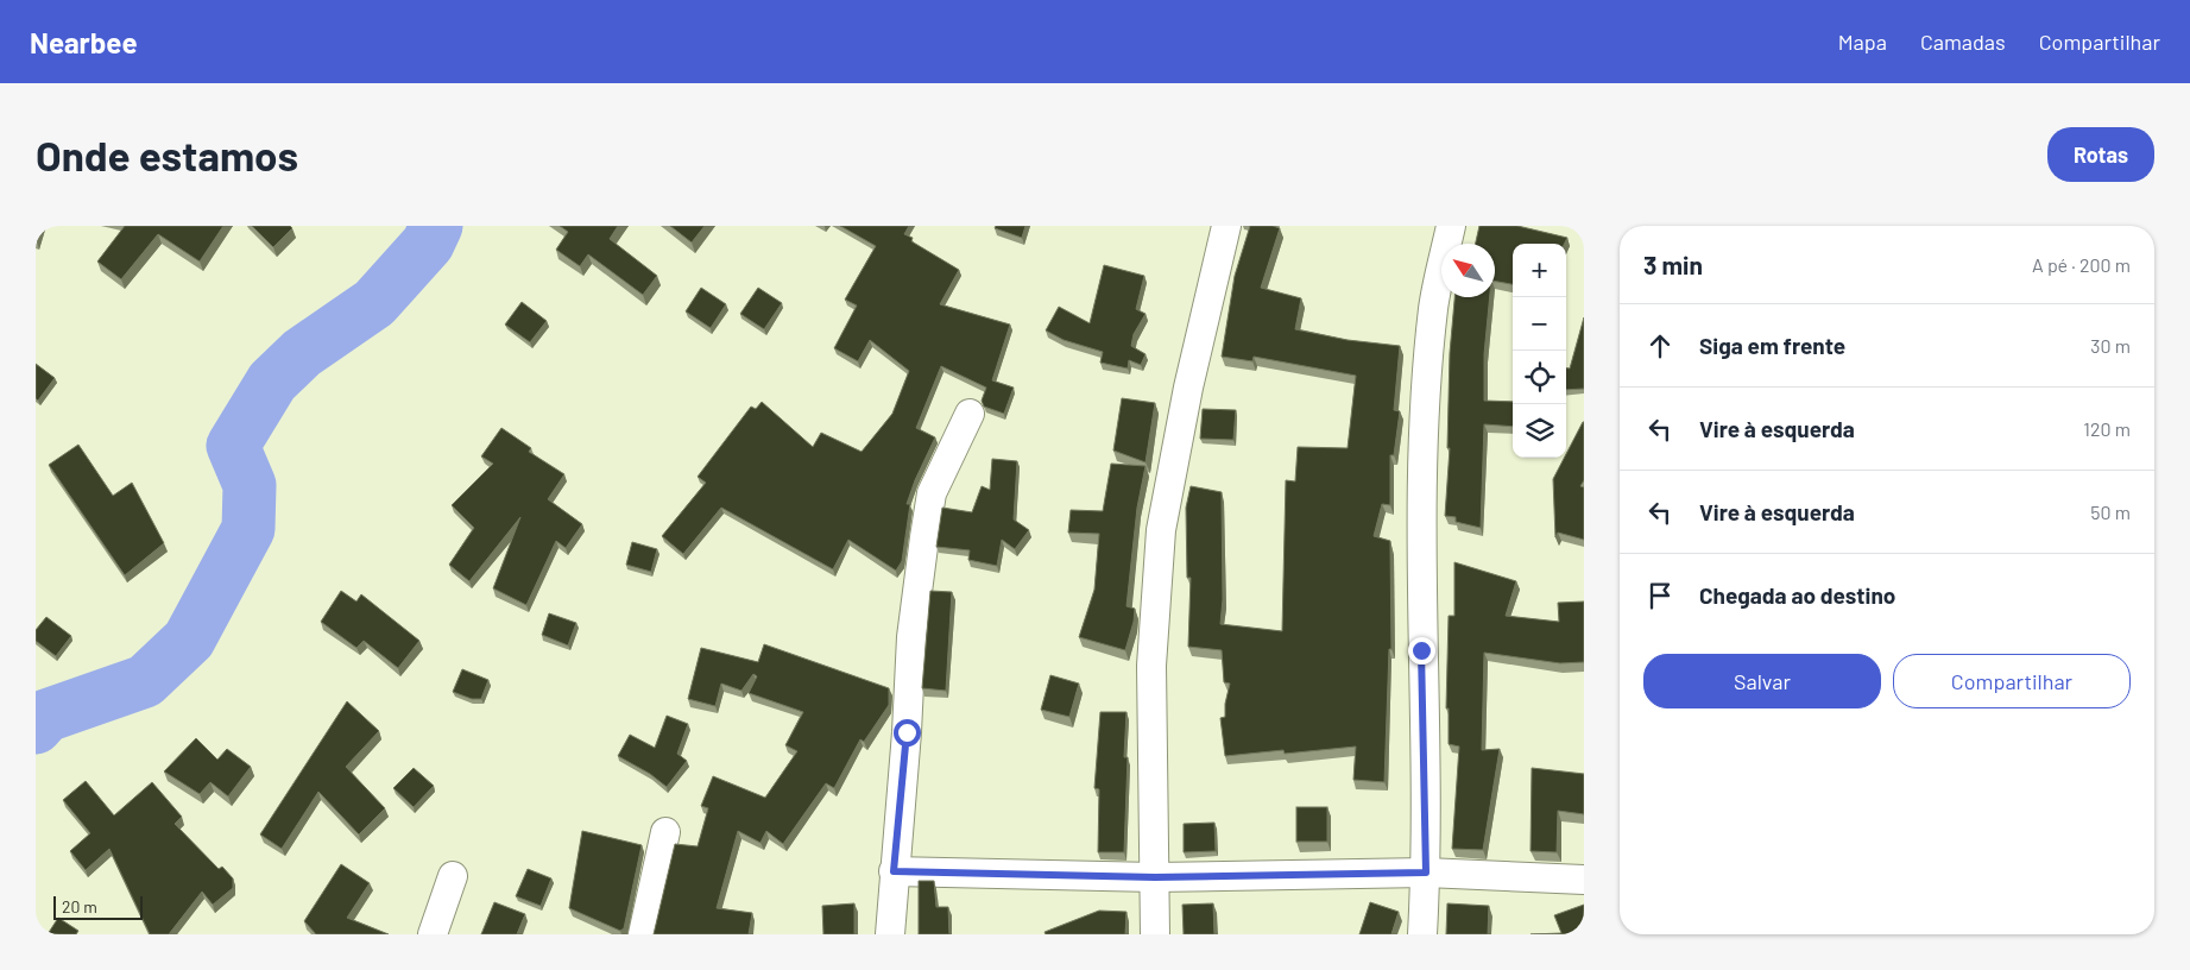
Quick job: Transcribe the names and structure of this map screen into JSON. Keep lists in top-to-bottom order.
{
  "scale_bar": "20 m",
  "north": "top left",
  "page": {
    "header": "Nearbee",
    "nav": ["Mapa", "Camadas", "Compartilhar"],
    "buttons": [
      "Rotas",
      ["Salvar", "Compartilhar"]
    ],
    "title": "Onde estamos",
    "heading": ["3 min", "A pé · 200 m"],
    "map_buttons": ["+", "−"],
    "list": [
      ["Siga em frente", "30 m"],
      ["Vire à esquerda", "120 m"],
      ["Vire à esquerda", "50 m"],
      "Chegada ao destino"
    ],
    "scale": "20 m"
  }
}
